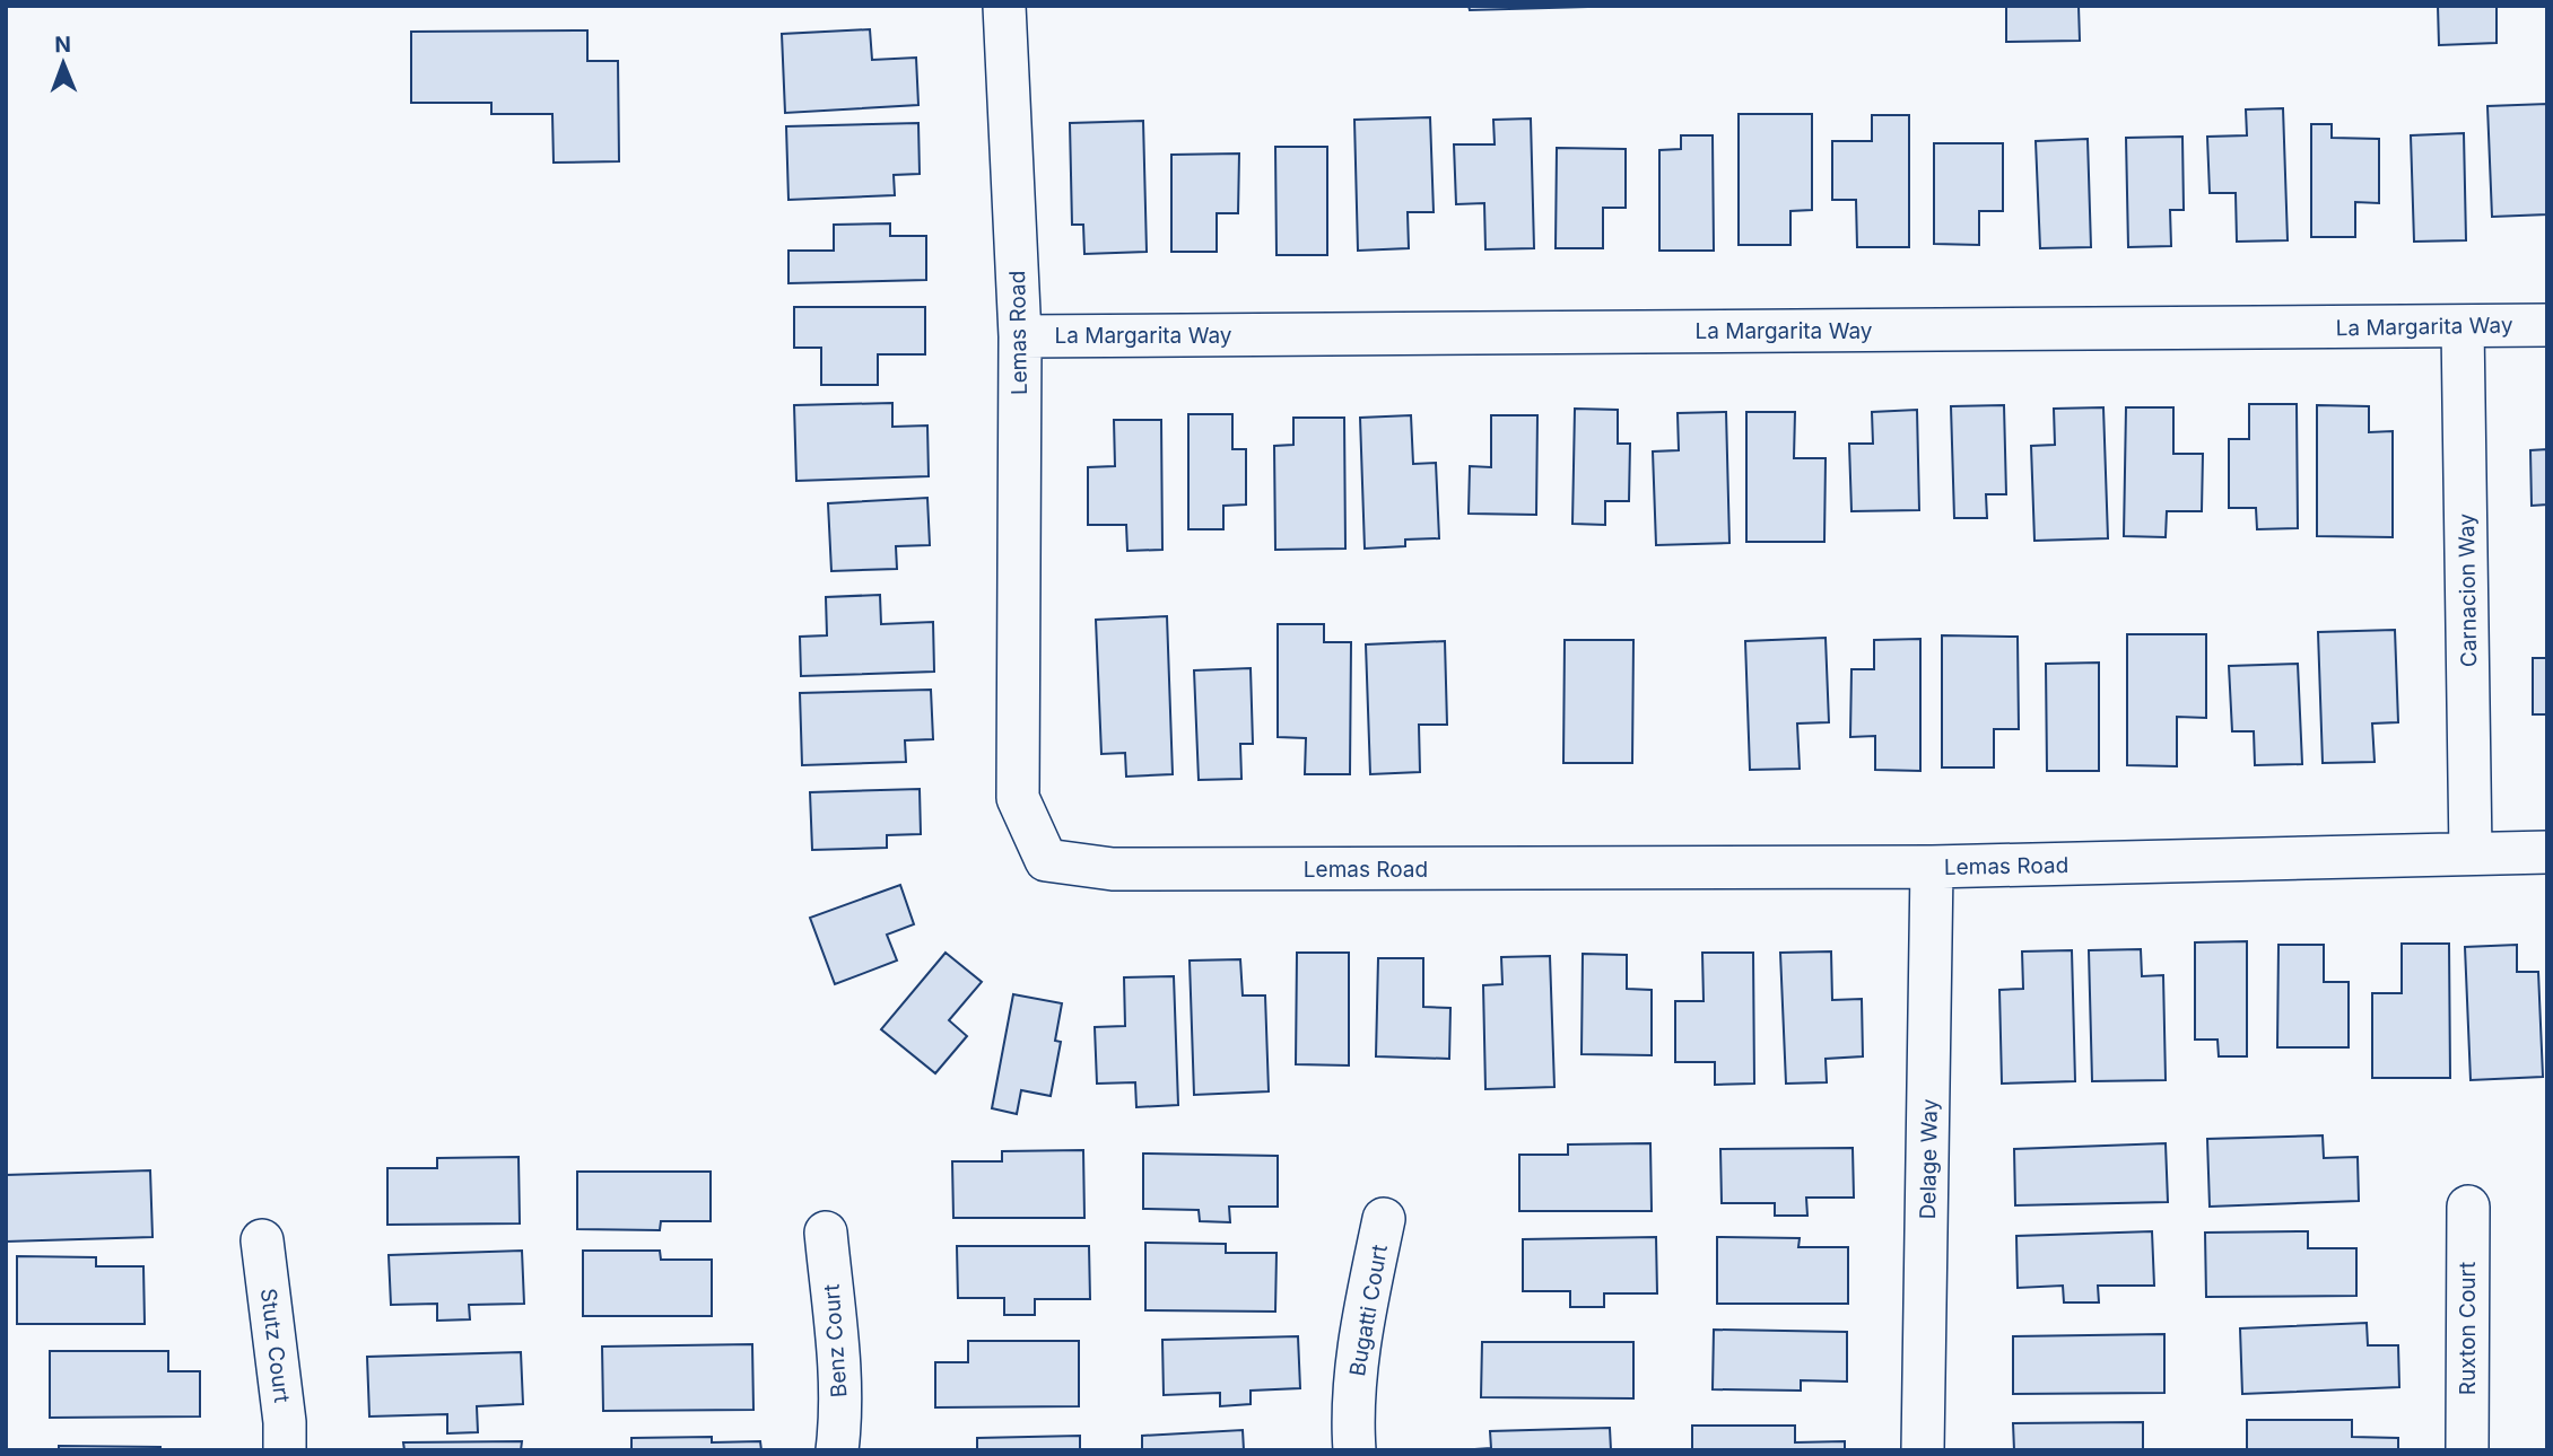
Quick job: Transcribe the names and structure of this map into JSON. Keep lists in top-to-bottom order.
{
  "streets": {
    "street": [
      "La Margarita Way",
      "Lemas Road",
      "Carnacion Way",
      "Delage Way",
      "Bugatti Court",
      "Ruxton Court",
      "Benz Court",
      "Stutz Court"
    ]
  },
  "crossings": [
    ["La Margarita Way", "Lemas Road"],
    ["La Margarita Way", "Carnacion Way"],
    ["Lemas Road", "Carnacion Way"],
    ["Lemas Road", "Delage Way"]
  ],
  "north": "top"
}
